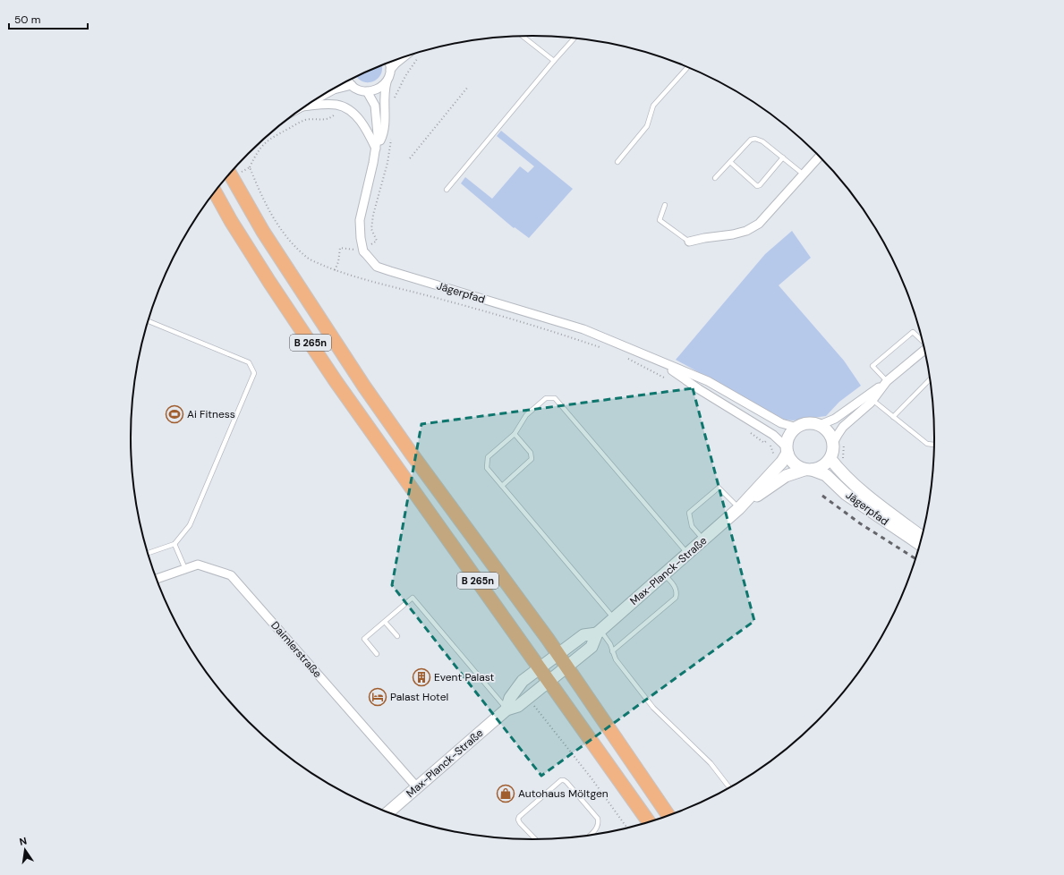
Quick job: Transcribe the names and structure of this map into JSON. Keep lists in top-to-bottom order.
{
  "streets": {
    "main road": ["Jägerpfad", "B 265n", "Max-Planck-Straße"],
    "street": ["Daimlerstraße"]
  },
  "crossings": [
    ["Jägerpfad", "Max-Planck-Straße"],
    ["B 265n", "Max-Planck-Straße"],
    ["Max-Planck-Straße", "Daimlerstraße"]
  ],
  "places": {
    "sports": ["Ai Fitness"],
    "building": ["Event Palast"],
    "hotel": ["Palast Hotel"],
    "shop": ["Autohaus Möltgen"]
  },
  "scale_bar": "50 m",
  "north": "top"
}
